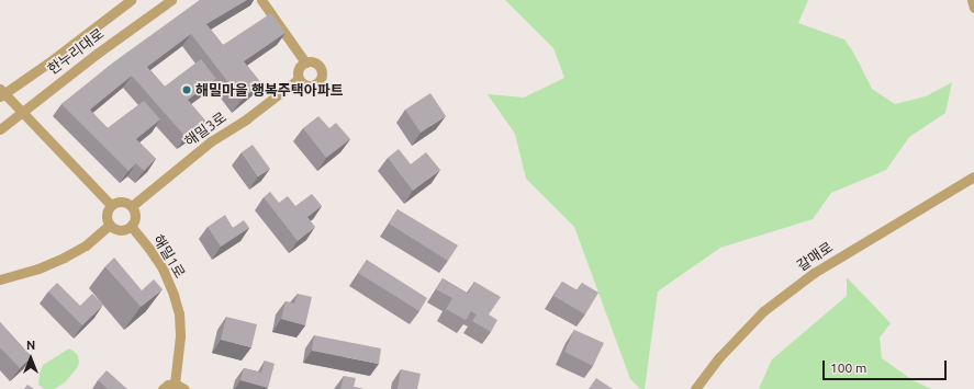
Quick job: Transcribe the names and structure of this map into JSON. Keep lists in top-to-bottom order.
{
  "streets": {
    "street": [
      "한누리대로",
      "해밀3로",
      "해밀1로",
      "갈매로"
    ]
  },
  "crossings": [
    ["해밀3로", "해밀1로"]
  ],
  "places": ["해밀마을 행복주택아파트"],
  "scale_bar": "100 m",
  "north": "top"
}
